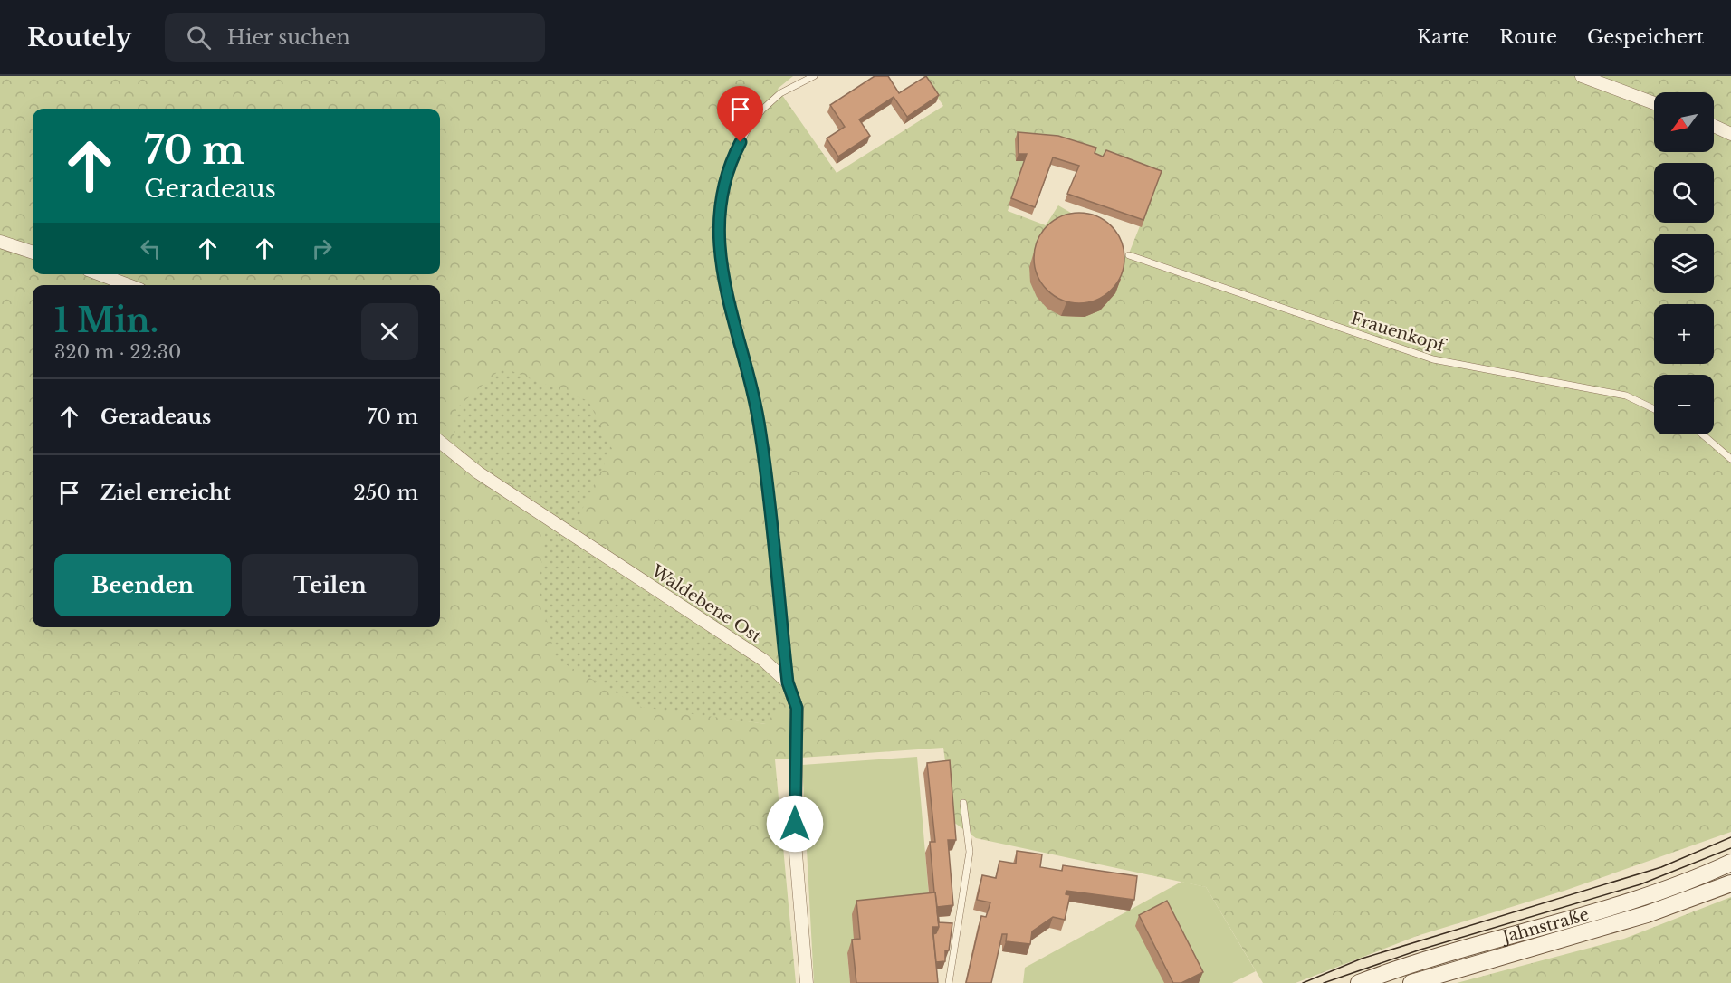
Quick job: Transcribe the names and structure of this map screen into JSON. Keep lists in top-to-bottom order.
{
  "streets": {
    "main road": ["Jahnstraße"],
    "street": ["Waldebene Ost"],
    "lane": ["Frauenkopf"]
  },
  "north": "bottom left",
  "page": {
    "header": "Routely",
    "search": "Hier suchen",
    "nav": ["Karte", "Route", "Gespeichert"],
    "map_buttons": ["+", "−"],
    "turn": ["70 m", "Geradeaus"],
    "heading": ["1 Min.", "320 m · 22:30"],
    "list": [
      {
        "name": "Geradeaus",
        "value": "70 m"
      },
      {
        "name": "Ziel erreicht",
        "value": "250 m"
      }
    ],
    "buttons": ["Beenden", "Teilen"]
  }
}
